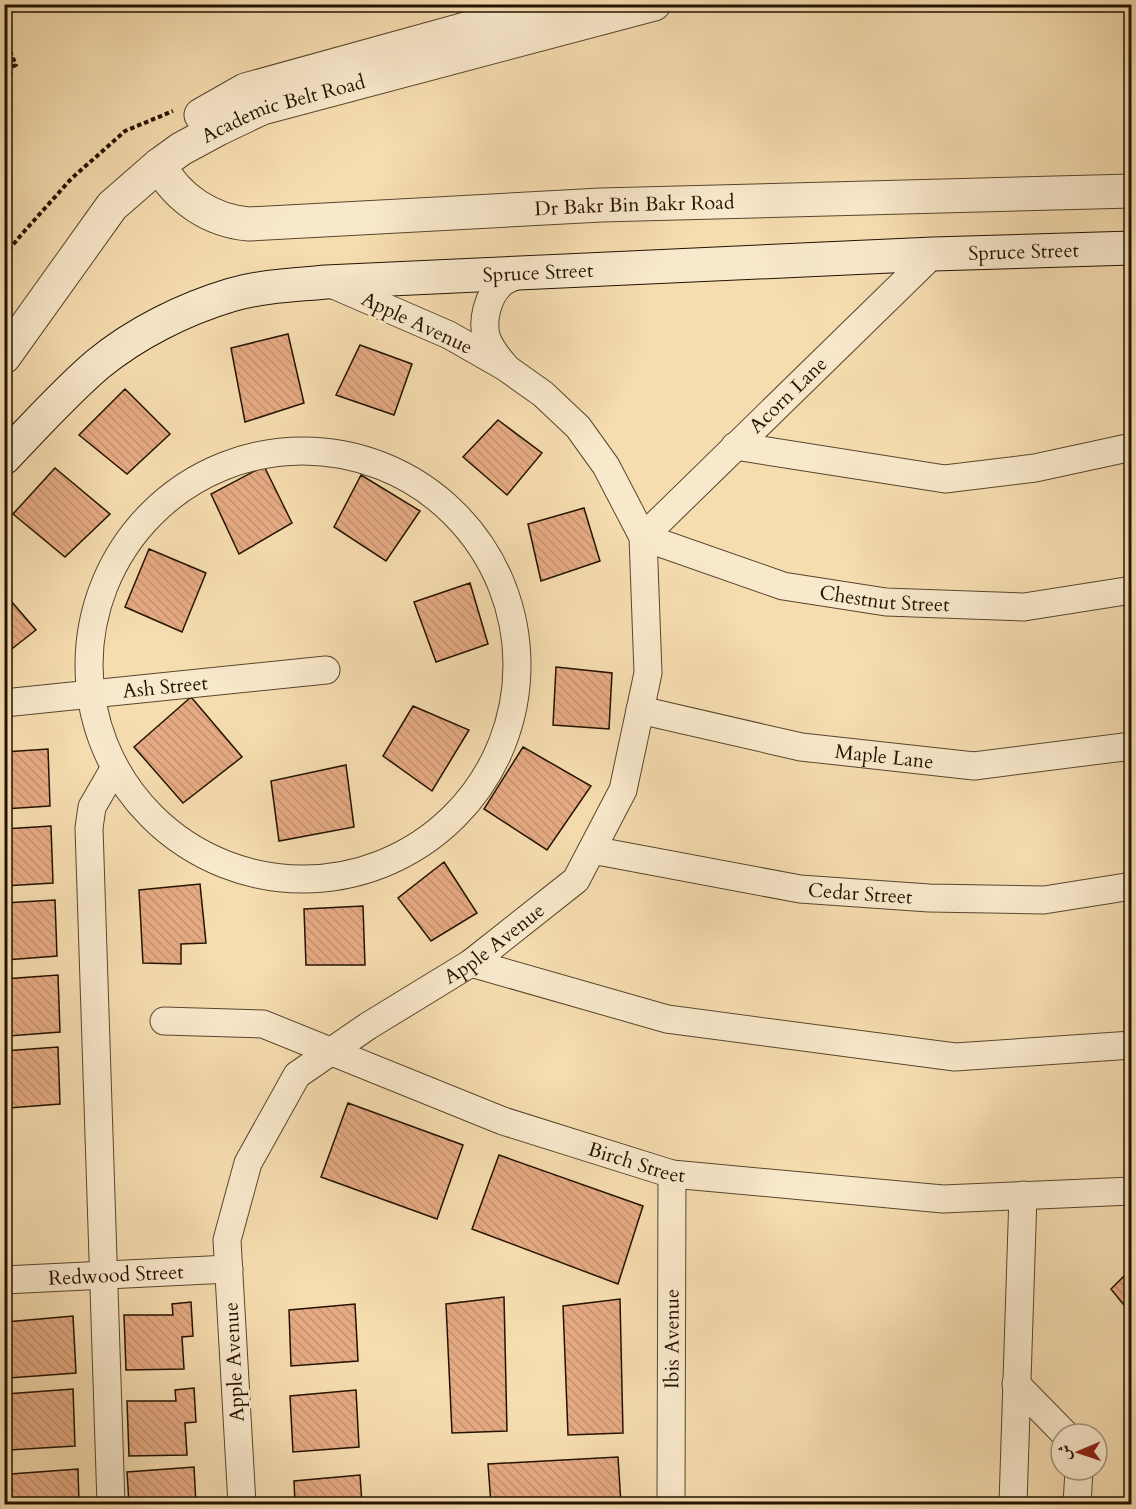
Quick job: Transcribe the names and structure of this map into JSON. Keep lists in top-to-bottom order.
{
  "streets": {
    "street": [
      "Academic Belt Road",
      "Dr Bakr Bin Bakr Road",
      "Spruce Street",
      "Apple Avenue",
      "Acorn Lane",
      "Chestnut Street",
      "Ash Street",
      "Maple Lane",
      "Cedar Street",
      "Birch Street",
      "Redwood Street",
      "Ibis Avenue"
    ]
  },
  "crossings": [
    ["Academic Belt Road", "Dr Bakr Bin Bakr Road"],
    ["Spruce Street", "Apple Avenue"],
    ["Spruce Street", "Acorn Lane"],
    ["Apple Avenue", "Acorn Lane"],
    ["Apple Avenue", "Chestnut Street"],
    ["Apple Avenue", "Maple Lane"],
    ["Apple Avenue", "Cedar Street"],
    ["Apple Avenue", "Birch Street"],
    ["Apple Avenue", "Redwood Street"],
    ["Acorn Lane", "Chestnut Street"],
    ["Birch Street", "Ibis Avenue"]
  ],
  "north": "left"
}
